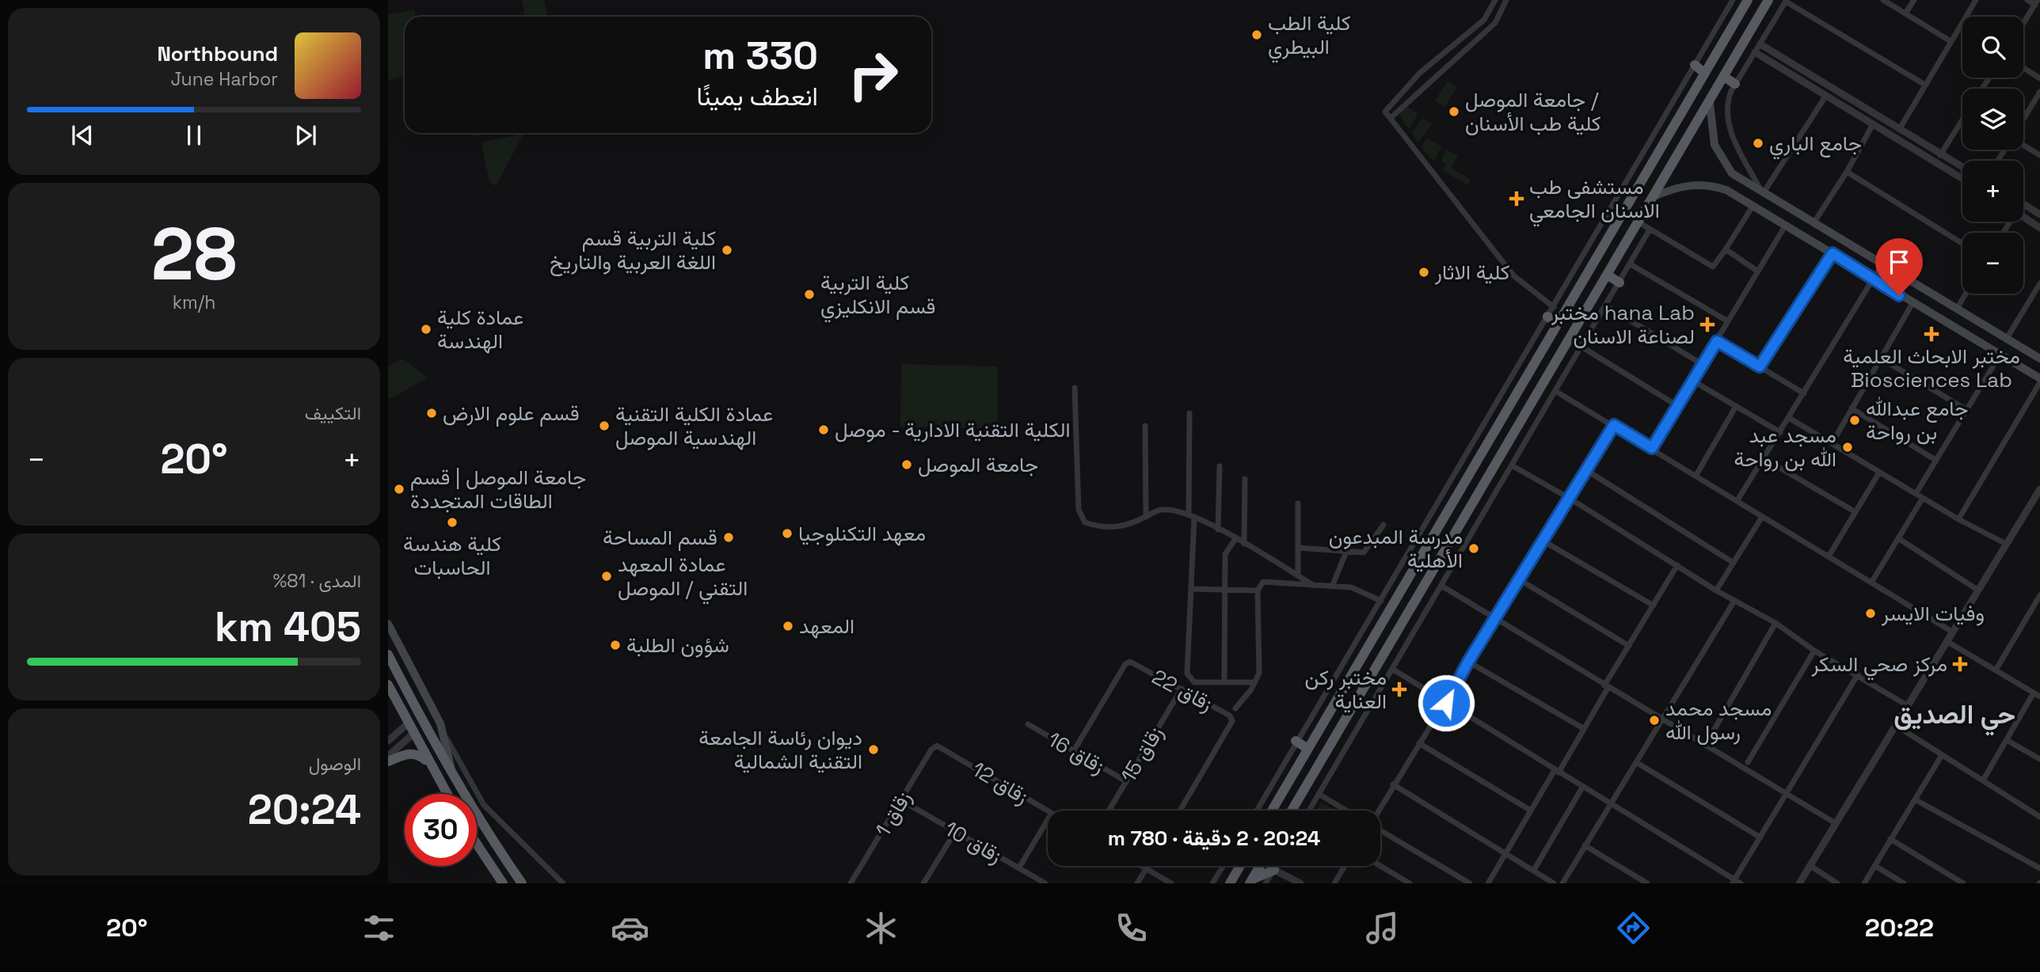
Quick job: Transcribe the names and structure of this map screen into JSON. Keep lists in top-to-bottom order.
{
  "streets": {
    "street": [
      "زقاق 22",
      "زقاق 16",
      "زقاق 15",
      "زقاق 12",
      "زقاق 1",
      "زقاق 10"
    ]
  },
  "crossings": [
    ["زقاق 22", "زقاق 16"],
    ["زقاق 22", "زقاق 15"],
    ["زقاق 16", "زقاق 15"],
    ["زقاق 12", "زقاق 1"],
    ["زقاق 1", "زقاق 10"]
  ],
  "districts": ["حي الصديق"],
  "places": {
    "other": [
      "كلية الطب البيطري",
      "جامعة الموصل / كلية طب الأسنان",
      "جامع الباري",
      "كلية التربية قسم اللغة العربية والتاريخ",
      "كلية الاثار",
      "كلية التربية قسم الانكليزي",
      "عمادة كلية الهندسة",
      "قسم علوم الارض",
      "جامع عبدالله بن رواحة",
      "عمادة الكلية التقنية الهندسية الموصل",
      "الكلية التقنية الادارية - موصل",
      "مسجد عبد الله بن رواحة",
      "جامعة الموصل",
      "جامعة الموصل | قسم الطاقات المتجددة",
      "كلية هندسة الحاسبات",
      "معهد التكنلوجيا",
      "قسم المساحة",
      "مدرسة المبدعون الأهلية",
      "عمادة المعهد التقني / الموصل",
      "وفيات الايسر",
      "المعهد",
      "شؤون الطلبة",
      "مسجد محمد رسول الله",
      "ديوان رئاسة الجامعة التقنية الشمالية"
    ],
    "health": [
      "مستشفى طب الاسنان الجامعي",
      "مختبر hana Lab لصناعة الاسنان",
      "مختبر الابحاث العلمية Biosciences Lab",
      "مركز صحي السكر",
      "مختبر ركن العناية"
    ]
  },
  "page": {
    "map_buttons": ["+", "−"],
    "turn": ["330 m", "انعطف يمينًا"],
    "song": ["Northbound", "June Harbor"],
    "tile": [
      ["28", "km/h"],
      "التكييف",
      ["المدى · 81%", "405 km"],
      ["الوصول", "20:24"]
    ],
    "heat": ["−", "20°", "+"],
    "limit": "30",
    "trip": "20:24 · 2 دقيقة · 780 m",
    "tabs": ["20:22", "20°"]
  }
}
